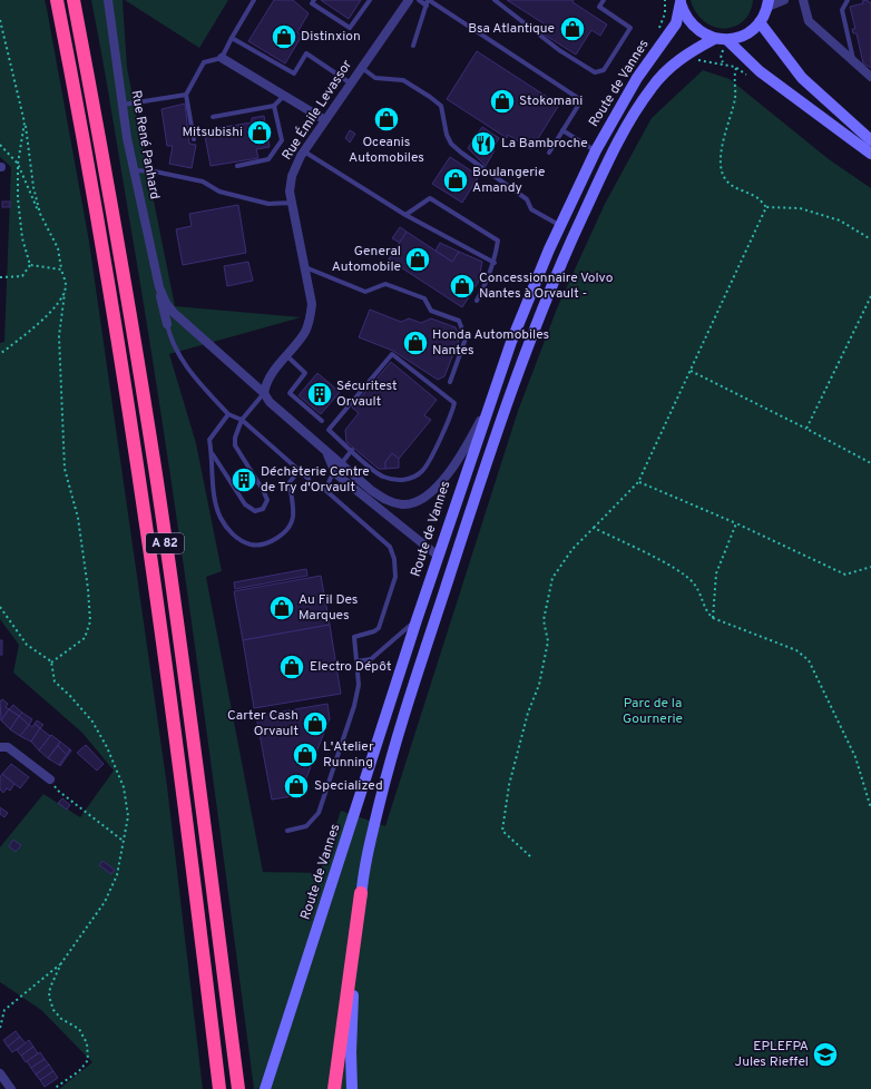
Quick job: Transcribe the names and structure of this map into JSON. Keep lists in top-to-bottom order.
{
  "streets": {
    "highway": ["A 82"],
    "main road": ["Route de Vannes"],
    "street": ["Rue Émile Levassor", "Rue René Panhard"]
  },
  "crossings": [
    ["Route de Vannes", "Rue René Panhard"],
    ["Rue Émile Levassor", "Rue René Panhard"]
  ],
  "parks": ["Parc de la Gournerie"],
  "places": {
    "shop": [
      "Bsa Atlantique",
      "Distinxion",
      "Stokomani",
      "Oceanis Automobiles",
      "Mitsubishi",
      "Boulangerie Amandy",
      "General Automobile",
      "Concessionnaire Volvo Nantes à Orvault -",
      "Honda Automobiles Nantes",
      "Au Fil Des Marques",
      "Electro Dépôt",
      "Carter Cash Orvault",
      "L'Atelier Running",
      "Specialized"
    ],
    "restaurant": ["La Bambroche"],
    "building": ["Sécuritest Orvault", "Déchèterie Centre de Try d'Orvault"],
    "school or university": ["EPLEFPA Jules Rieffel"]
  }
}
